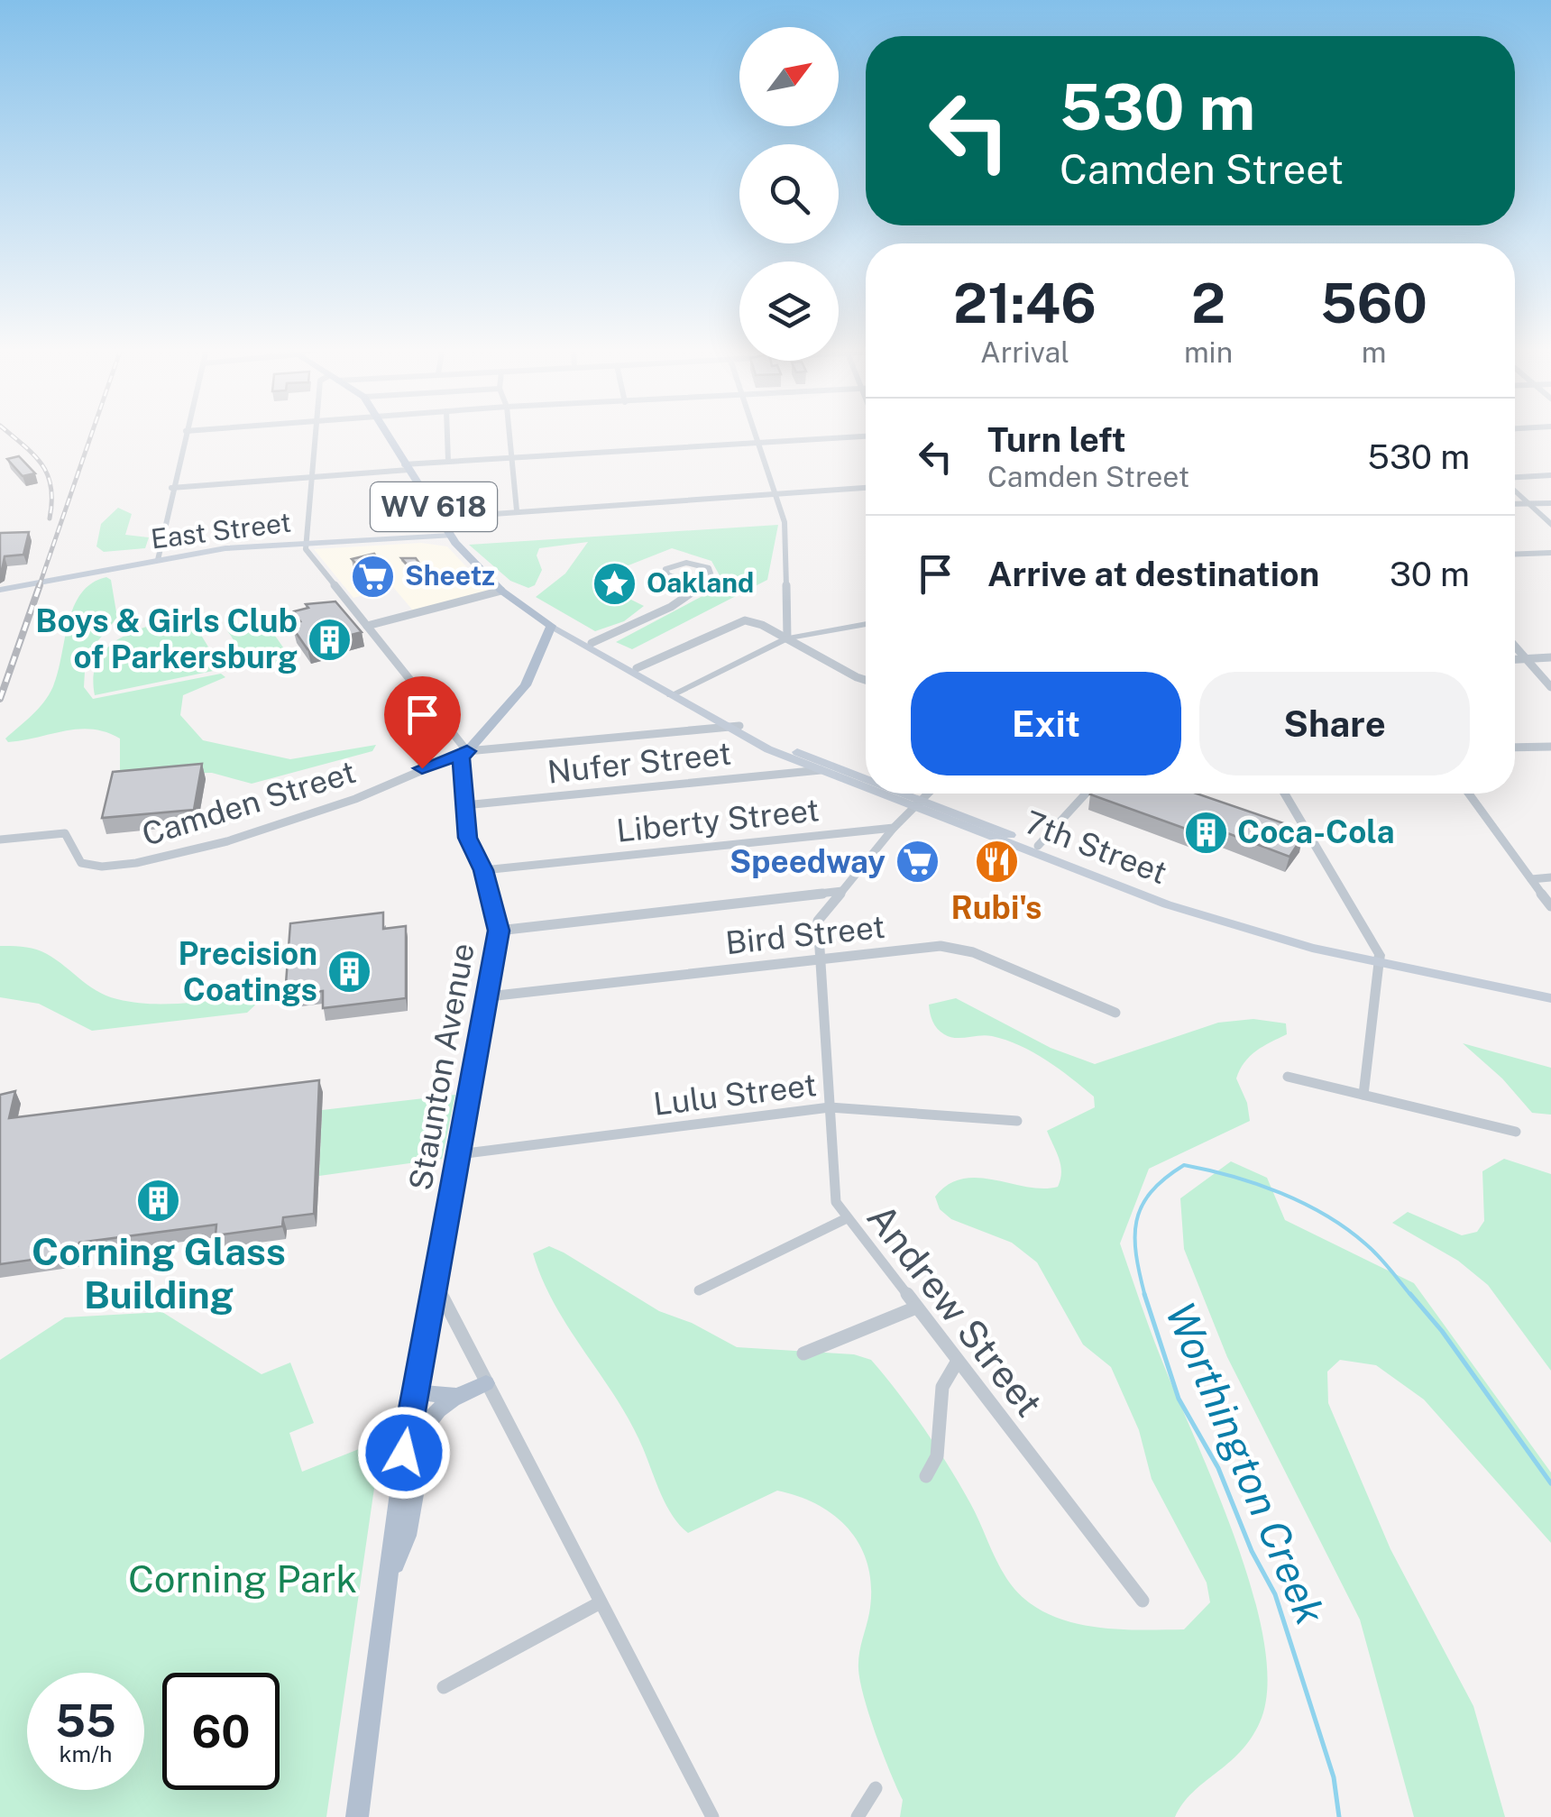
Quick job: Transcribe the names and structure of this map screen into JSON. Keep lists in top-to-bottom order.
{
  "streets": {
    "main road": [
      "WV 618",
      "East Street",
      "7th Street",
      "Staunton Avenue"
    ],
    "street": [
      "Nufer Street",
      "Camden Street",
      "Liberty Street",
      "Bird Street",
      "Lulu Street",
      "Andrew Street"
    ]
  },
  "crossings": [
    ["East Street", "7th Street"],
    ["Nufer Street", "7th Street"],
    ["Nufer Street", "Staunton Avenue"],
    ["Camden Street", "7th Street"],
    ["Camden Street", "Staunton Avenue"],
    ["Liberty Street", "Staunton Avenue"],
    ["Liberty Street", "Andrew Street"],
    ["Bird Street", "Staunton Avenue"],
    ["Bird Street", "Andrew Street"],
    ["Staunton Avenue", "Lulu Street"],
    ["Lulu Street", "Andrew Street"]
  ],
  "water": ["Worthington Creek"],
  "parks": ["Corning Park"],
  "places": {
    "supermarket": ["Sheetz", "Speedway"],
    "place": ["Oakland"],
    "building": [
      "Boys & Girls Club of Parkersburg",
      "Coca-Cola",
      "Precision Coatings",
      "Corning Glass Building"
    ],
    "restaurant": ["Rubi's"]
  },
  "north": "top right",
  "page": {
    "turn": ["530 m", "Camden Street"],
    "eta": [
      "21:46",
      "Arrival",
      "2",
      "min",
      "560",
      "m"
    ],
    "list": [
      {
        "name": "Turn left",
        "note": "Camden Street",
        "value": "530 m"
      },
      {
        "name": "Arrive at destination",
        "value": "30 m"
      }
    ],
    "buttons": ["Exit", "Share"],
    "speed": "55 km/h",
    "limit": "60"
  }
}
